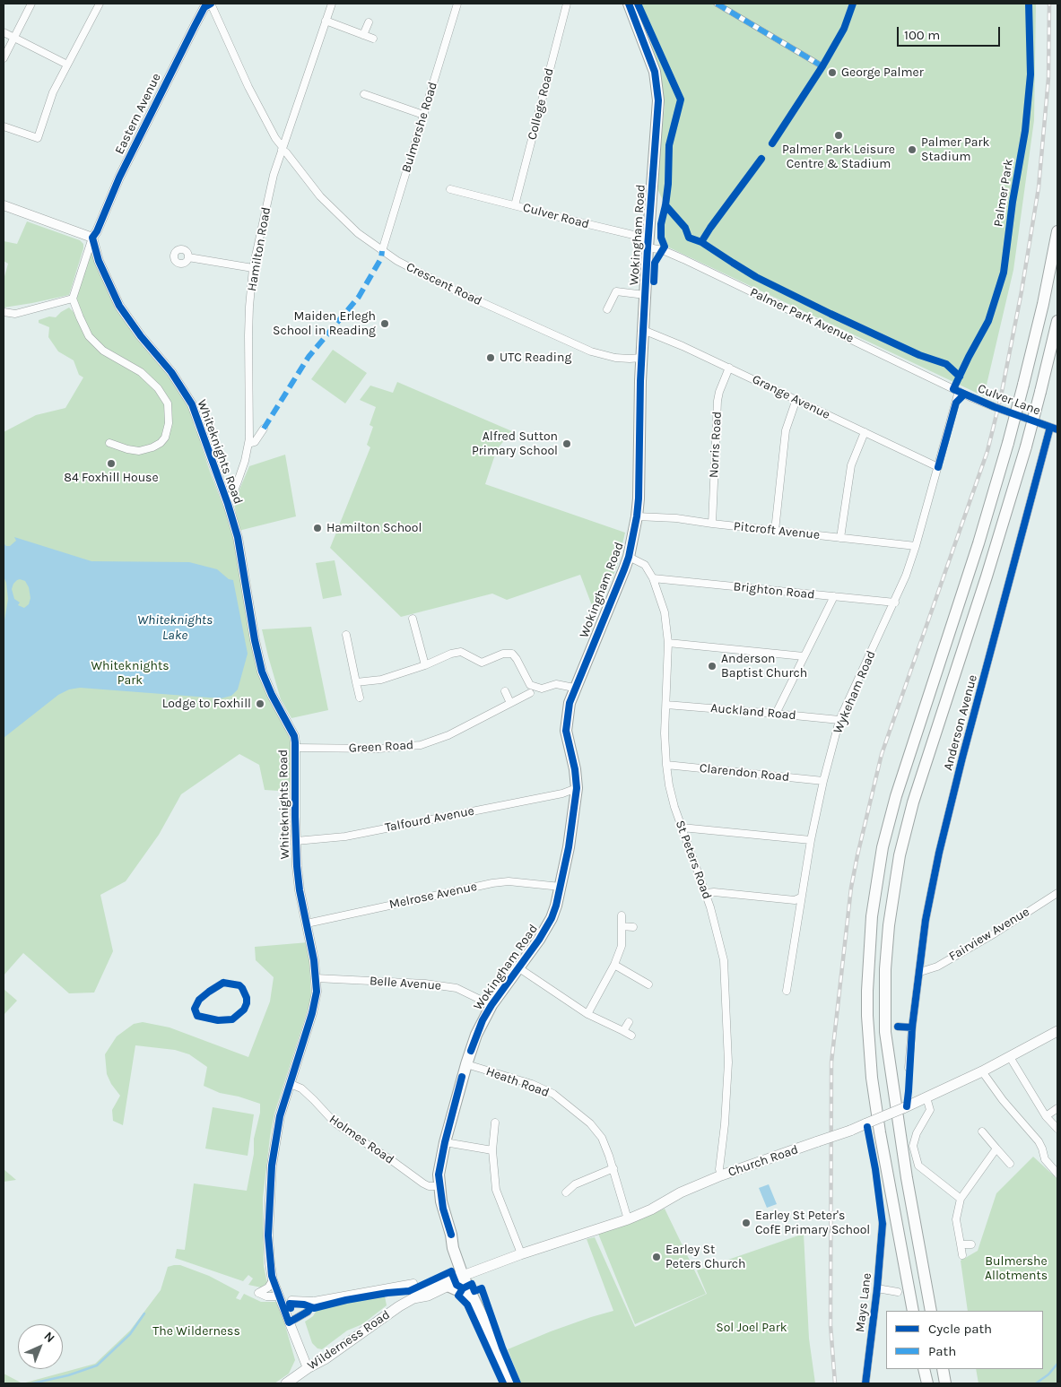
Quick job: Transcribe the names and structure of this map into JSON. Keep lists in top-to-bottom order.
{
  "streets": {
    "main road": ["Wokingham Road", "Church Road", "Wilderness Road"],
    "street": [
      "College Road",
      "Eastern Avenue",
      "Bulmershe Road",
      "Culver Road",
      "Hamilton Road",
      "Crescent Road",
      "Palmer Park Avenue",
      "Grange Avenue",
      "Culver Lane",
      "Norris Road",
      "Whiteknights Road",
      "Pitcroft Avenue",
      "Brighton Road",
      "Wykeham Road",
      "Auckland Road",
      "Anderson Avenue",
      "Green Road",
      "Clarendon Road",
      "Talfourd Avenue",
      "St Peters Road",
      "Melrose Avenue",
      "Fairview Avenue",
      "Belle Avenue",
      "Heath Road",
      "Holmes Road",
      "Mays Lane"
    ],
    "cycle path": ["Palmer Park"]
  },
  "crossings": [
    ["College Road", "Culver Road"],
    ["Eastern Avenue", "Crescent Road"],
    ["Eastern Avenue", "Whiteknights Road"],
    ["Bulmershe Road", "Crescent Road"],
    ["Culver Road", "Wokingham Road"],
    ["Culver Road", "Palmer Park Avenue"],
    ["Wokingham Road", "Crescent Road"],
    ["Wokingham Road", "Palmer Park Avenue"],
    ["Wokingham Road", "Grange Avenue"],
    ["Wokingham Road", "Pitcroft Avenue"],
    ["Wokingham Road", "Talfourd Avenue"],
    ["Wokingham Road", "St Peters Road"],
    ["Wokingham Road", "Melrose Avenue"],
    ["Wokingham Road", "Belle Avenue"],
    ["Wokingham Road", "Heath Road"],
    ["Wokingham Road", "Holmes Road"],
    ["Wokingham Road", "Church Road"],
    ["Wokingham Road", "Wilderness Road"],
    ["Hamilton Road", "Crescent Road"],
    ["Hamilton Road", "Whiteknights Road"],
    ["Palmer Park Avenue", "Culver Lane"],
    ["Palmer Park Avenue", "Wykeham Road"],
    ["Grange Avenue", "Norris Road"],
    ["Grange Avenue", "Wykeham Road"],
    ["Culver Lane", "Wykeham Road"],
    ["Culver Lane", "Anderson Avenue"],
    ["Norris Road", "Pitcroft Avenue"],
    ["Whiteknights Road", "Green Road"],
    ["Whiteknights Road", "Talfourd Avenue"],
    ["Whiteknights Road", "Melrose Avenue"],
    ["Whiteknights Road", "Belle Avenue"],
    ["Whiteknights Road", "Holmes Road"],
    ["Whiteknights Road", "Wilderness Road"],
    ["Pitcroft Avenue", "Wykeham Road"],
    ["Brighton Road", "Wykeham Road"],
    ["Brighton Road", "St Peters Road"],
    ["Wykeham Road", "Auckland Road"],
    ["Wykeham Road", "Clarendon Road"],
    ["Auckland Road", "St Peters Road"],
    ["Anderson Avenue", "Fairview Avenue"],
    ["Clarendon Road", "St Peters Road"],
    ["St Peters Road", "Church Road"],
    ["Heath Road", "Church Road"],
    ["Church Road", "Wilderness Road"]
  ],
  "water": ["Whiteknights Lake"],
  "parks": [
    "Whiteknights Park",
    "Bulmershe Allotments",
    "Sol Joel Park",
    "The Wilderness"
  ],
  "places": [
    "George Palmer",
    "Palmer Park Leisure Centre & Stadium",
    "Palmer Park Stadium",
    "Maiden Erlegh School in Reading",
    "UTC Reading",
    "Alfred Sutton Primary School",
    "84 Foxhill House",
    "Hamilton School",
    "Anderson Baptist Church",
    "Lodge to Foxhill",
    "Earley St Peter's CofE Primary School",
    "Earley St Peters Church"
  ],
  "legend": ["Cycle path", "Path"],
  "scale_bar": "100 m",
  "north": "top right"
}
